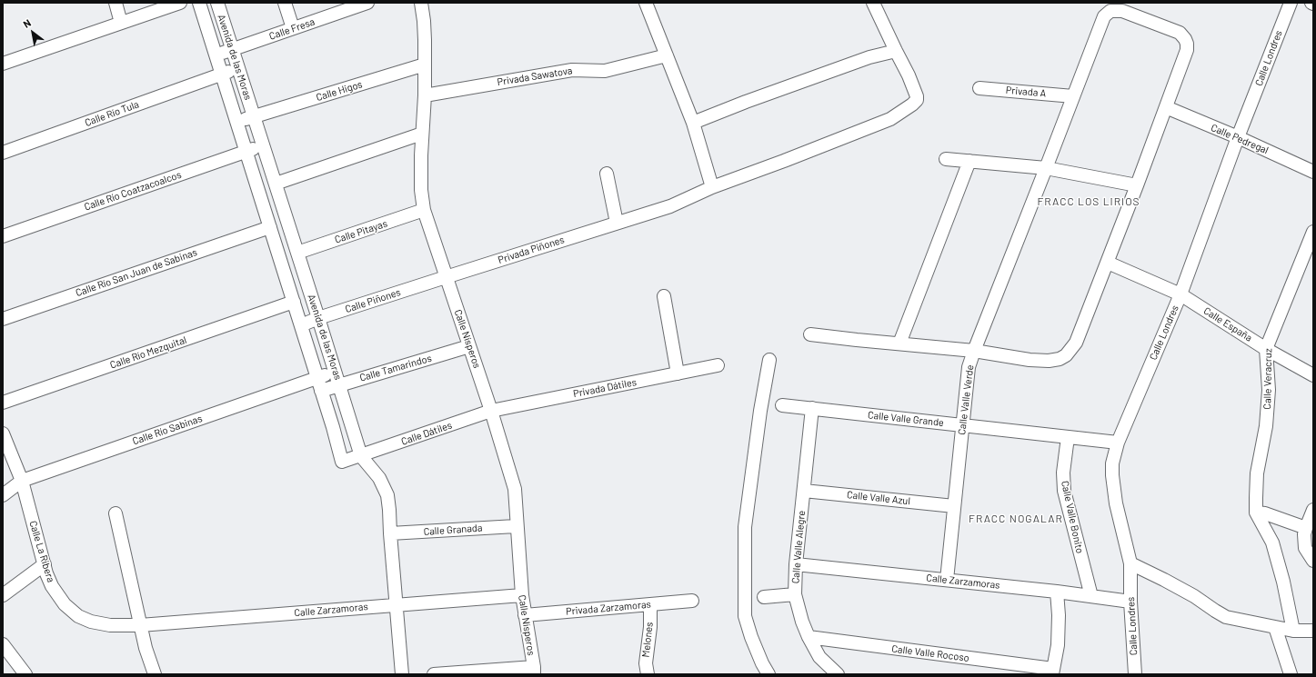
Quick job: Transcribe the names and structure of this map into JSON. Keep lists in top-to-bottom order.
{
  "streets": {
    "street": [
      "Calle Fresa",
      "Avenida de las Moras",
      "Calle Londres",
      "Privada Sawatova",
      "Calle Higos",
      "Privada A",
      "Calle Río Tula",
      "Calle Pedregal",
      "Calle Río Coatzacoalcos",
      "Calle Pitayas",
      "Privada Piñones",
      "Calle Río San Juan de Sabinas",
      "Calle Piñones",
      "Calle España",
      "Calle Nísperos",
      "Calle Río Mezquital",
      "Calle Tamarindos",
      "Calle Veracruz",
      "Privada Dátiles",
      "Calle Valle Verde",
      "Calle Valle Grande",
      "Calle Río Sabinas",
      "Calle Dátiles",
      "Calle Valle Azul",
      "Calle Valle Bonito",
      "Calle Granada",
      "Calle Valle Alegre",
      "Calle La Ribera",
      "Calle Zarzamoras",
      "Privada Zarzamoras",
      "Melones",
      "Calle Valle Rocoso"
    ]
  },
  "crossings": [
    ["Calle Fresa", "Avenida de las Moras"],
    ["Avenida de las Moras", "Calle Higos"],
    ["Avenida de las Moras", "Calle Río Tula"],
    ["Avenida de las Moras", "Calle Río Coatzacoalcos"],
    ["Avenida de las Moras", "Calle Pitayas"],
    ["Avenida de las Moras", "Calle Río San Juan de Sabinas"],
    ["Avenida de las Moras", "Calle Piñones"],
    ["Avenida de las Moras", "Calle Río Mezquital"],
    ["Avenida de las Moras", "Calle Tamarindos"],
    ["Avenida de las Moras", "Calle Río Sabinas"],
    ["Avenida de las Moras", "Calle Dátiles"],
    ["Avenida de las Moras", "Calle Granada"],
    ["Avenida de las Moras", "Calle Zarzamoras"],
    ["Calle Londres", "Calle Pedregal"],
    ["Calle Londres", "Calle España"],
    ["Calle Londres", "Calle Valle Grande"],
    ["Calle Londres", "Calle Zarzamoras"],
    ["Privada Sawatova", "Calle Nísperos"],
    ["Calle Higos", "Calle Nísperos"],
    ["Privada A", "Calle Valle Verde"],
    ["Calle Pedregal", "Calle Valle Verde"],
    ["Calle Pitayas", "Calle Nísperos"],
    ["Privada Piñones", "Calle Piñones"],
    ["Privada Piñones", "Calle Nísperos"],
    ["Calle Piñones", "Calle Nísperos"],
    ["Calle España", "Calle Veracruz"],
    ["Calle Nísperos", "Calle Tamarindos"],
    ["Calle Nísperos", "Privada Dátiles"],
    ["Calle Nísperos", "Calle Dátiles"],
    ["Calle Nísperos", "Calle Granada"],
    ["Calle Nísperos", "Calle Zarzamoras"],
    ["Calle Nísperos", "Privada Zarzamoras"],
    ["Calle Tamarindos", "Calle Río Sabinas"],
    ["Privada Dátiles", "Calle Dátiles"],
    ["Calle Valle Verde", "Calle Valle Grande"],
    ["Calle Valle Verde", "Calle Valle Azul"],
    ["Calle Valle Verde", "Calle Zarzamoras"],
    ["Calle Valle Grande", "Calle Valle Bonito"],
    ["Calle Valle Grande", "Calle Valle Alegre"],
    ["Calle Río Sabinas", "Calle La Ribera"],
    ["Calle Valle Azul", "Calle Valle Alegre"],
    ["Calle Valle Bonito", "Calle Zarzamoras"],
    ["Calle Valle Alegre", "Calle Zarzamoras"],
    ["Calle Valle Alegre", "Calle Valle Rocoso"],
    ["Calle La Ribera", "Calle Zarzamoras"],
    ["Privada Zarzamoras", "Melones"]
  ],
  "districts": ["FRACC LOS LIRIOS", "FRACC NOGALAR"],
  "north": "top left"
}
